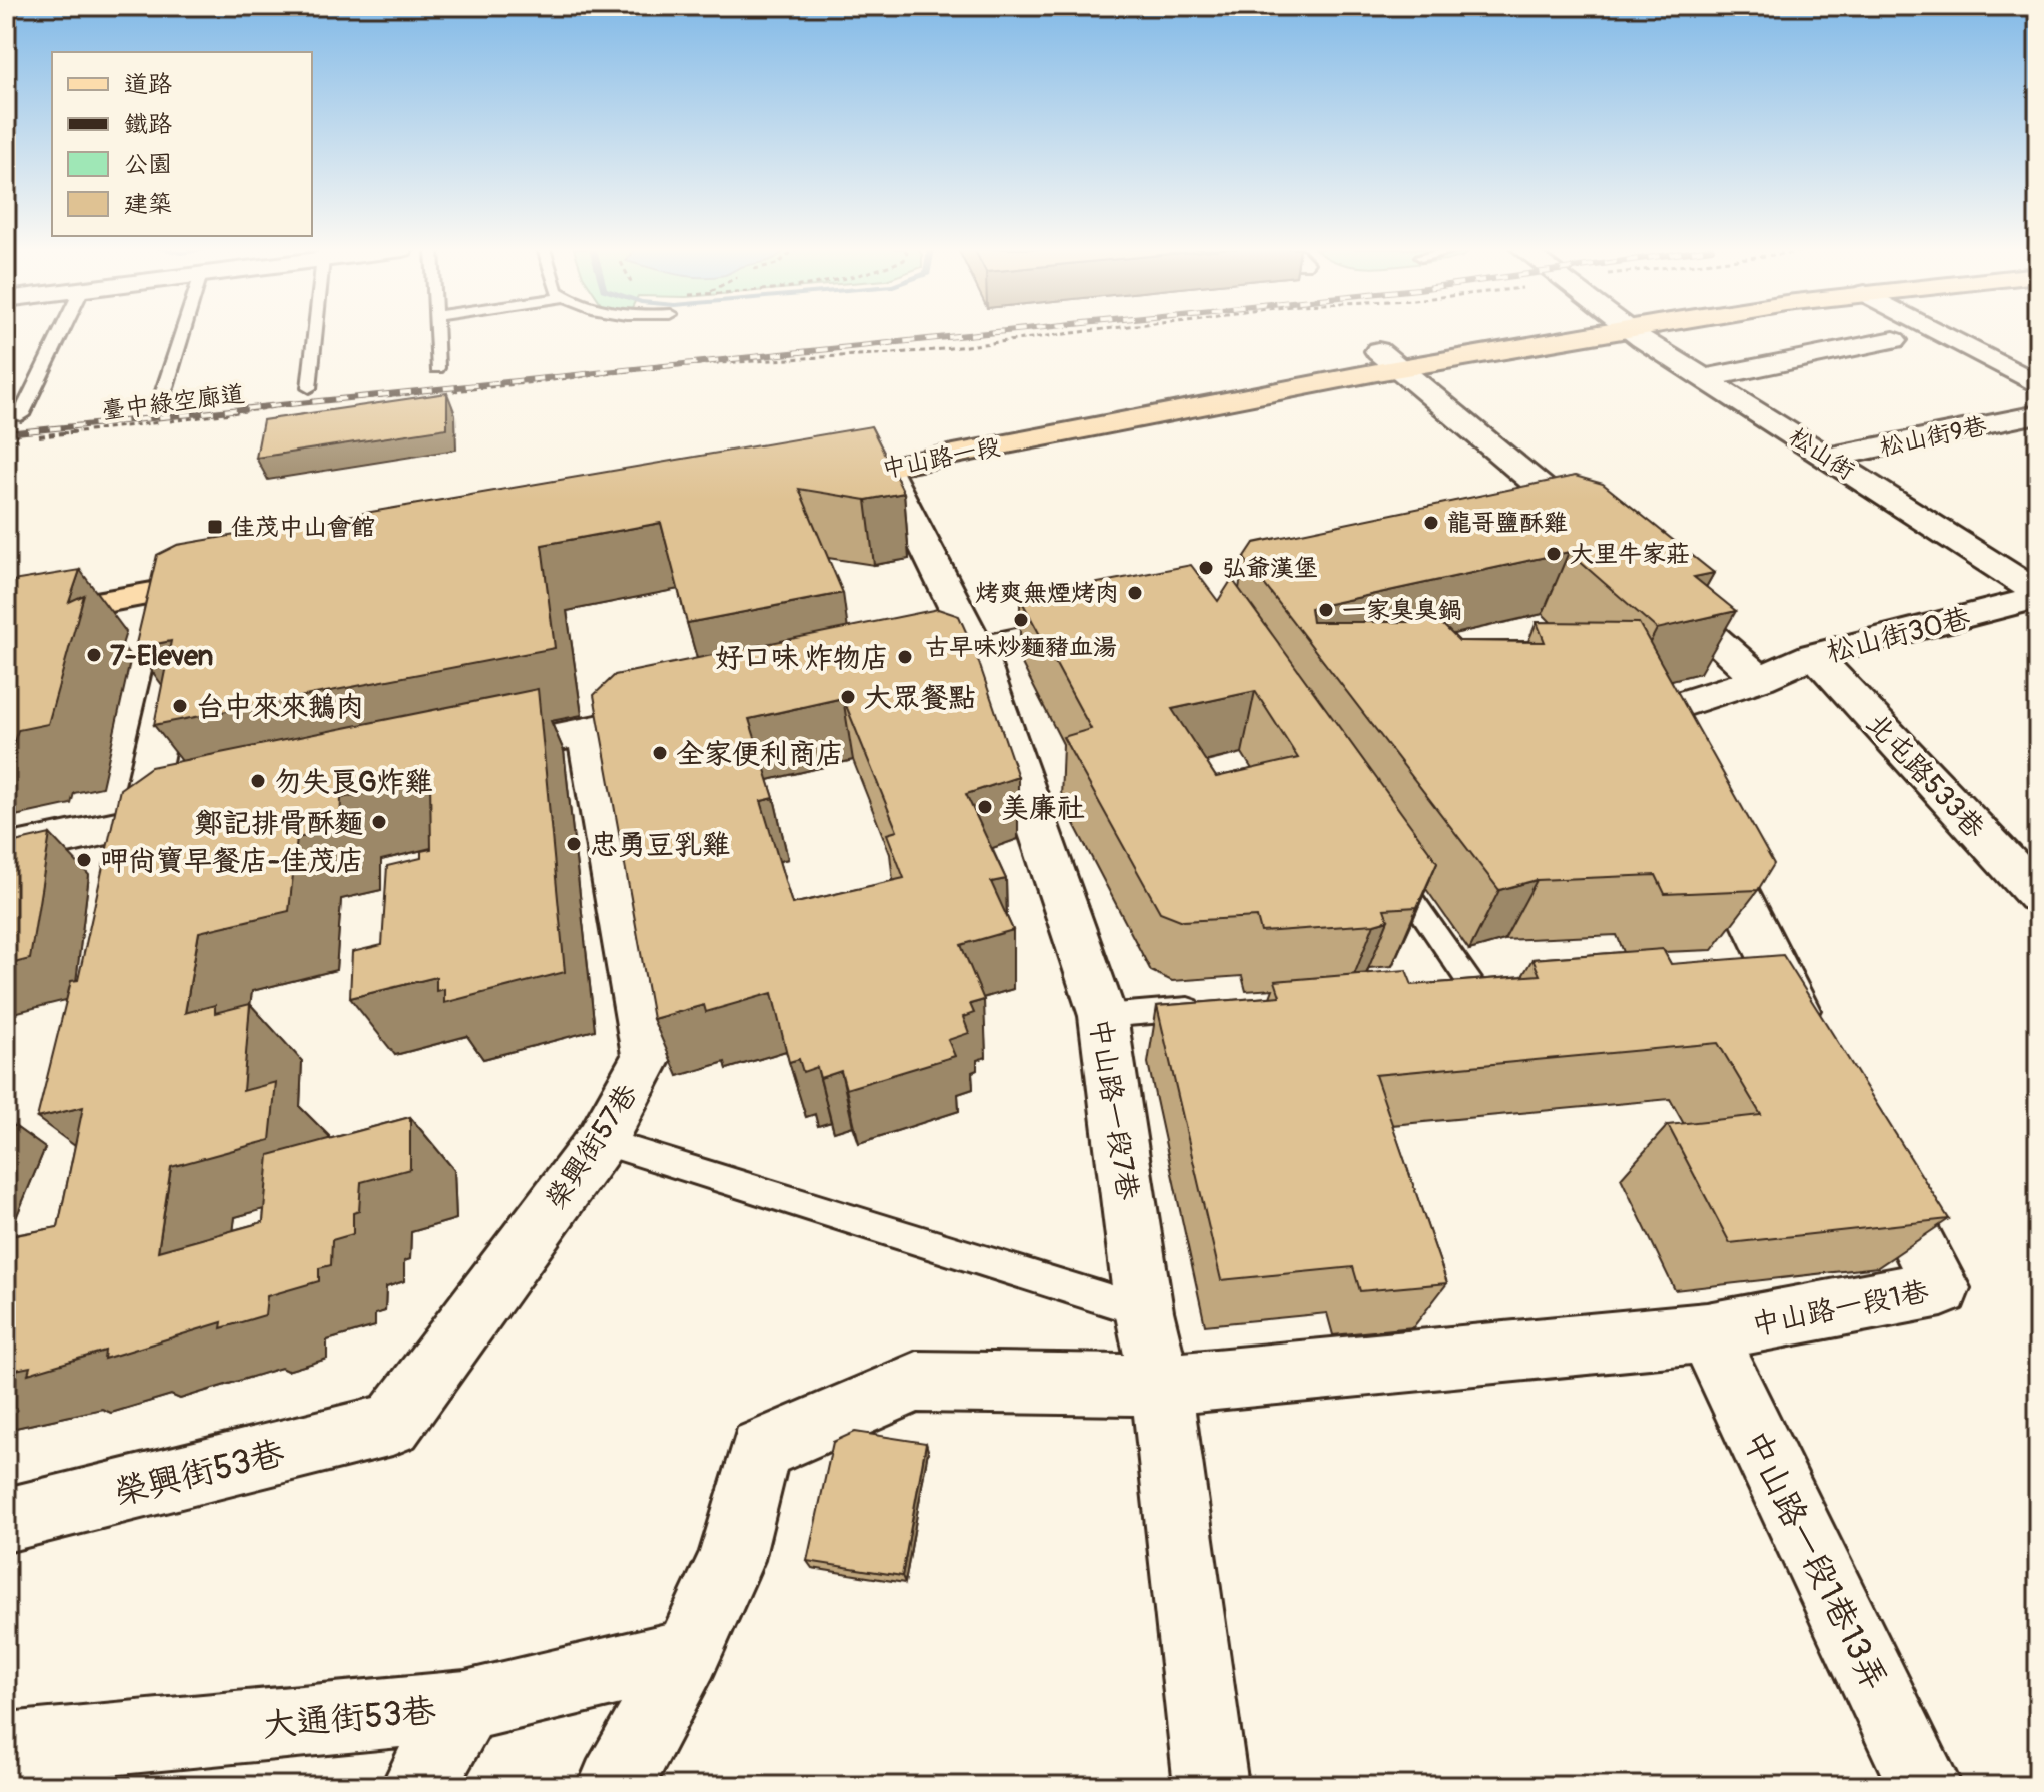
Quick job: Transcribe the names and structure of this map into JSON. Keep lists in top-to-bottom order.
{
  "streets": {
    "main road": ["中山路一段"],
    "street": [
      "松山街9巷",
      "松山街",
      "松山街30巷",
      "北屯路533巷",
      "中山路一段7巷",
      "榮興街57巷",
      "中山路一段1巷",
      "榮興街53巷",
      "中山路一段1巷13弄",
      "大通街53巷"
    ],
    "path": ["臺中綠空廊道"]
  },
  "crossings": [
    ["松山街9巷", "松山街"],
    ["松山街", "松山街30巷"],
    ["中山路一段", "中山路一段7巷"],
    ["松山街30巷", "北屯路533巷"],
    ["中山路一段7巷", "中山路一段1巷"],
    ["榮興街57巷", "榮興街53巷"],
    ["中山路一段1巷", "中山路一段1巷13弄"],
    ["中山路一段1巷", "大通街53巷"]
  ],
  "places": {
    "other": [
      "龍哥鹽酥雞",
      "大里牛家莊",
      "弘爺漢堡",
      "烤爽無煙烤肉",
      "一家臭臭鍋",
      "古早味炒麵豬血湯",
      "7-Eleven",
      "好口味 炸物店",
      "大眾餐點",
      "台中來來鵝肉",
      "全家便利商店",
      "勿失良G炸雞",
      "美廉社",
      "鄭記排骨酥麵",
      "忠勇豆乳雞",
      "呷尚寶早餐店-佳茂店"
    ],
    "transit": ["佳茂中山會館"]
  },
  "legend": [
    "道路",
    "鐵路",
    "公園",
    "建築"
  ]
}
